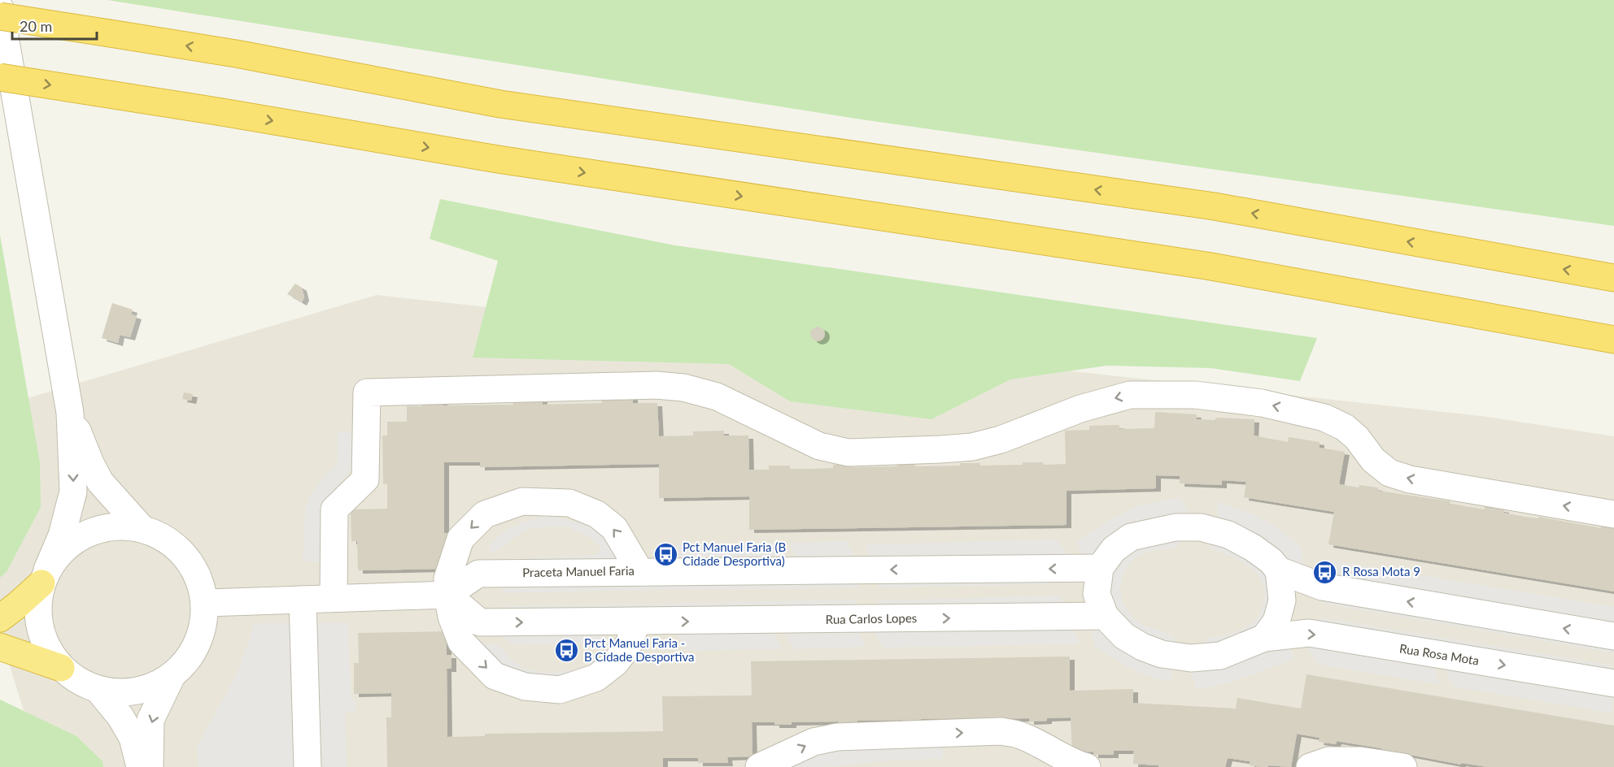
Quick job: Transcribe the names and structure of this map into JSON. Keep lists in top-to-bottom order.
{
  "streets": {
    "street": ["Praceta Manuel Faria", "Rua Carlos Lopes", "Rua Rosa Mota"]
  },
  "crossings": [
    ["Praceta Manuel Faria", "Rua Carlos Lopes"],
    ["Rua Carlos Lopes", "Rua Rosa Mota"]
  ],
  "places": {
    "bus stop": ["Pct Manuel Faria (B Cidade Desportiva)", "R Rosa Mota 9", "Prct Manuel Faria - B Cidade Desportiva"]
  },
  "scale_bar": "20 m"
}
